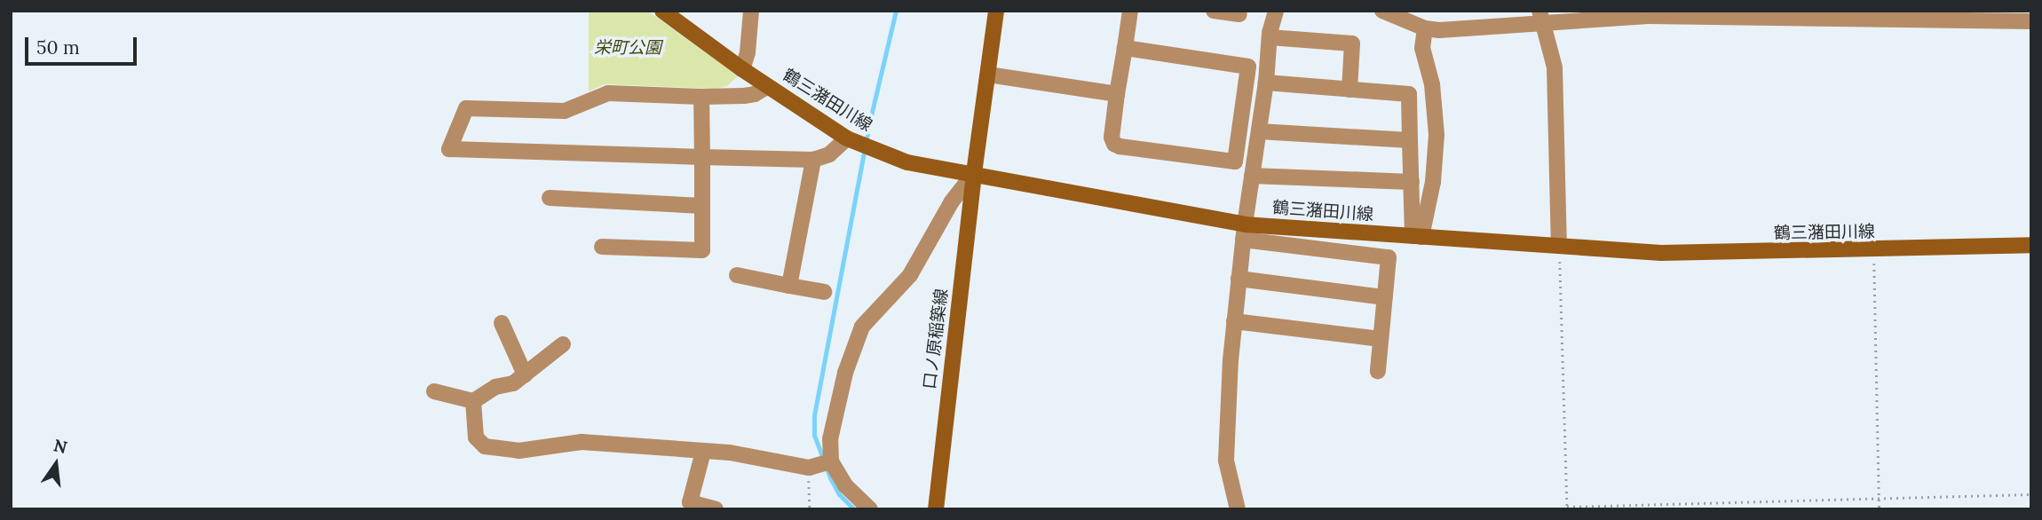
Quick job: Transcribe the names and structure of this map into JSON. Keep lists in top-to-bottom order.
{
  "streets": {
    "main road": ["鶴三潴田川線", "口ノ原稲築線"]
  },
  "crossings": [
    ["鶴三潴田川線", "口ノ原稲築線"]
  ],
  "parks": ["栄町公園"],
  "scale_bar": "50 m",
  "north": "top"
}
